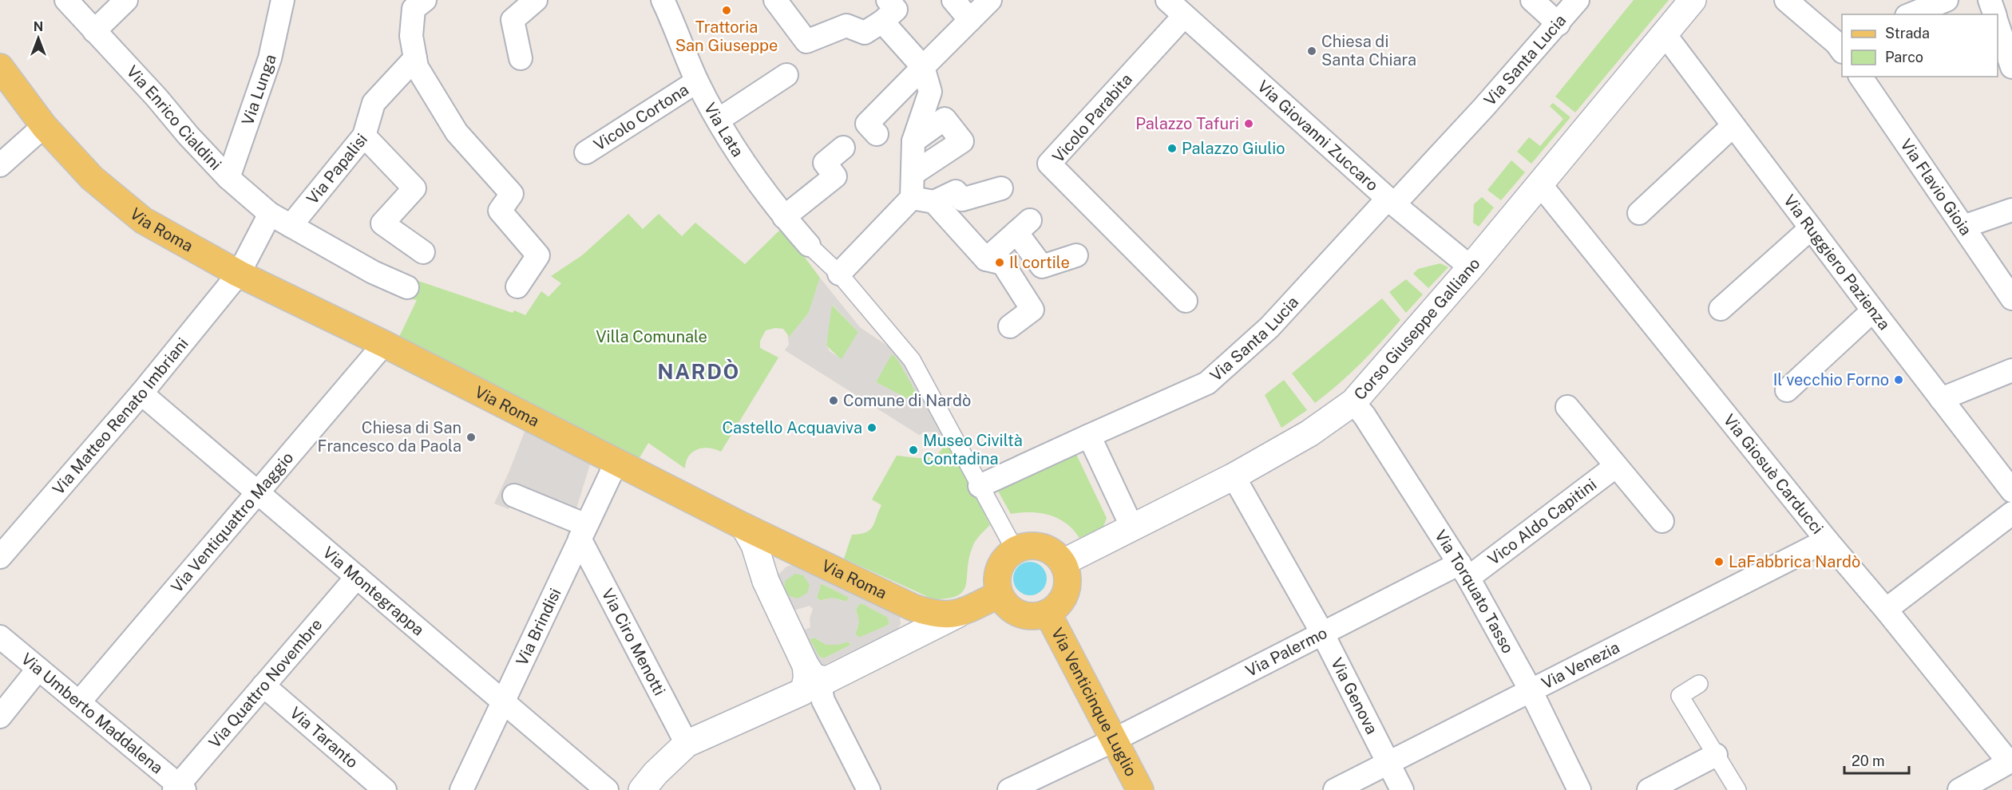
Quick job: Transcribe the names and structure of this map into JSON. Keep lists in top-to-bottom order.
{
  "streets": {
    "main road": ["Via Roma", "Via Venticinque Luglio"],
    "street": [
      "Via Santa Lucia",
      "Via Lunga",
      "Vicolo Cortona",
      "Via Enrico Cialdini",
      "Vicolo Parabita",
      "Via Lata",
      "Via Giovanni Zuccaro",
      "Via Papalisi",
      "Via Flavio Gioia",
      "Via Ruggiero Pazienza",
      "Corso Giuseppe Galliano",
      "Via Matteo Renato Imbriani",
      "Via Giosuè Carducci",
      "Vico Aldo Capitini",
      "Via Ventiquattro Maggio",
      "Via Montegrappa",
      "Via Torquato Tasso",
      "Via Brindisi",
      "Via Ciro Menotti",
      "Via Palermo",
      "Via Venezia",
      "Via Quattro Novembre",
      "Via Genova",
      "Via Umberto Maddalena",
      "Via Taranto"
    ]
  },
  "crossings": [
    ["Via Santa Lucia", "Via Giovanni Zuccaro"],
    ["Via Lunga", "Via Enrico Cialdini"],
    ["Vicolo Cortona", "Via Lata"],
    ["Via Enrico Cialdini", "Via Papalisi"],
    ["Via Enrico Cialdini", "Via Matteo Renato Imbriani"],
    ["Vicolo Parabita", "Via Giovanni Zuccaro"],
    ["Via Giovanni Zuccaro", "Corso Giuseppe Galliano"],
    ["Via Roma", "Corso Giuseppe Galliano"],
    ["Via Roma", "Via Matteo Renato Imbriani"],
    ["Via Roma", "Via Ventiquattro Maggio"],
    ["Via Roma", "Via Brindisi"],
    ["Via Roma", "Via Venticinque Luglio"],
    ["Via Ruggiero Pazienza", "Corso Giuseppe Galliano"],
    ["Corso Giuseppe Galliano", "Via Giosuè Carducci"],
    ["Corso Giuseppe Galliano", "Via Torquato Tasso"],
    ["Corso Giuseppe Galliano", "Via Genova"],
    ["Corso Giuseppe Galliano", "Via Venticinque Luglio"],
    ["Via Matteo Renato Imbriani", "Via Montegrappa"],
    ["Via Giosuè Carducci", "Via Venezia"],
    ["Vico Aldo Capitini", "Via Torquato Tasso"],
    ["Vico Aldo Capitini", "Via Palermo"],
    ["Via Ventiquattro Maggio", "Via Montegrappa"],
    ["Via Ventiquattro Maggio", "Via Umberto Maddalena"],
    ["Via Montegrappa", "Via Brindisi"],
    ["Via Montegrappa", "Via Quattro Novembre"],
    ["Via Torquato Tasso", "Via Palermo"],
    ["Via Torquato Tasso", "Via Venezia"],
    ["Via Brindisi", "Via Ciro Menotti"],
    ["Via Palermo", "Via Genova"],
    ["Via Palermo", "Via Venticinque Luglio"],
    ["Via Venezia", "Via Genova"],
    ["Via Quattro Novembre", "Via Umberto Maddalena"],
    ["Via Quattro Novembre", "Via Taranto"]
  ],
  "districts": ["NARDÒ"],
  "parks": ["Villa Comunale"],
  "places": [
    "Trattoria San Giuseppe",
    "Chiesa di Santa Chiara",
    "Palazzo Tafuri",
    "Palazzo Giulio",
    "Il cortile",
    "Il vecchio Forno",
    "Comune di Nardò",
    "Castello Acquaviva",
    "Chiesa di San Francesco da Paola",
    "Museo Civiltà Contadina",
    "LaFabbrica Nardò"
  ],
  "legend": ["Strada", "Parco"],
  "scale_bar": "20 m",
  "north": "top"
}
